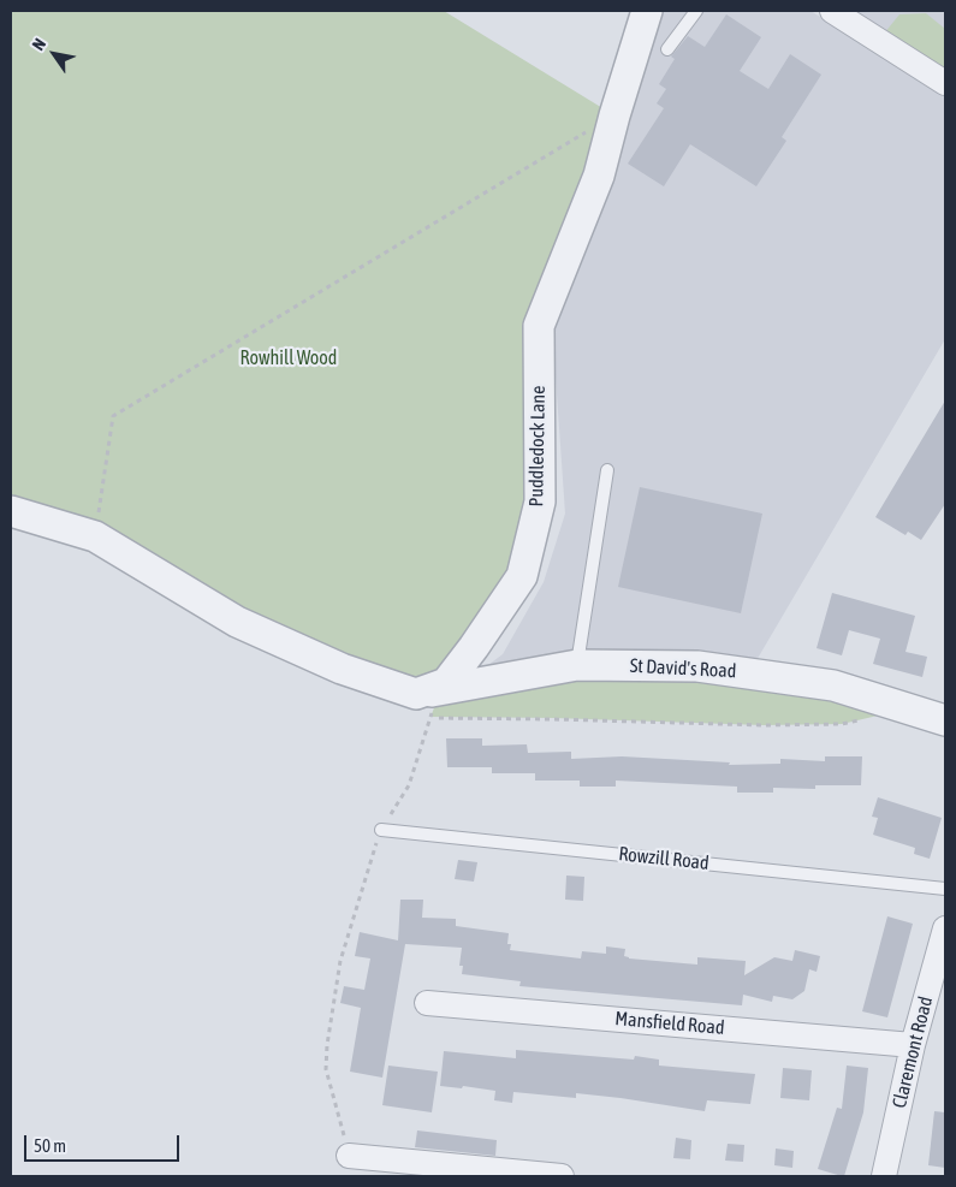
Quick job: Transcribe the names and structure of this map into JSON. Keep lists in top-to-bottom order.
{
  "streets": {
    "street": [
      "Puddledock Lane",
      "St David's Road",
      "Mansfield Road",
      "Claremont Road"
    ],
    "lane": ["Rowzill Road"]
  },
  "crossings": [
    ["Puddledock Lane", "St David's Road"],
    ["Mansfield Road", "Claremont Road"]
  ],
  "parks": ["Rowhill Wood"],
  "scale_bar": "50 m",
  "north": "top left"
}
